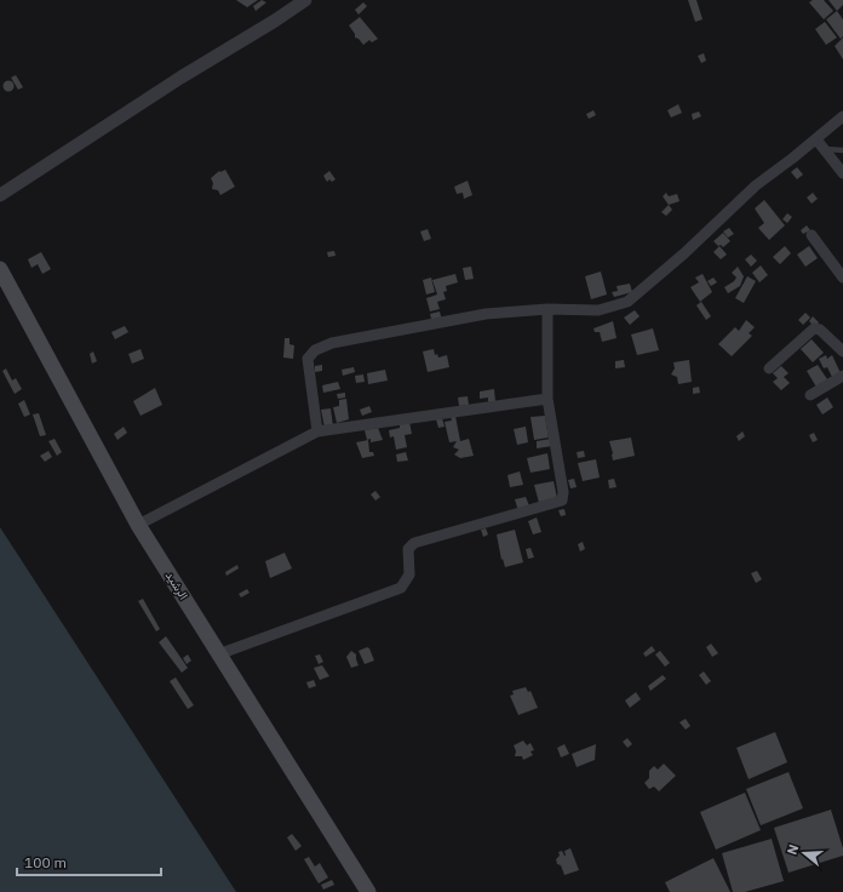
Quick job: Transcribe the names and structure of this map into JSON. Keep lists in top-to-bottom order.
{
  "streets": {
    "main road": ["الرشيد"]
  },
  "scale_bar": "100 m",
  "north": "left"
}
